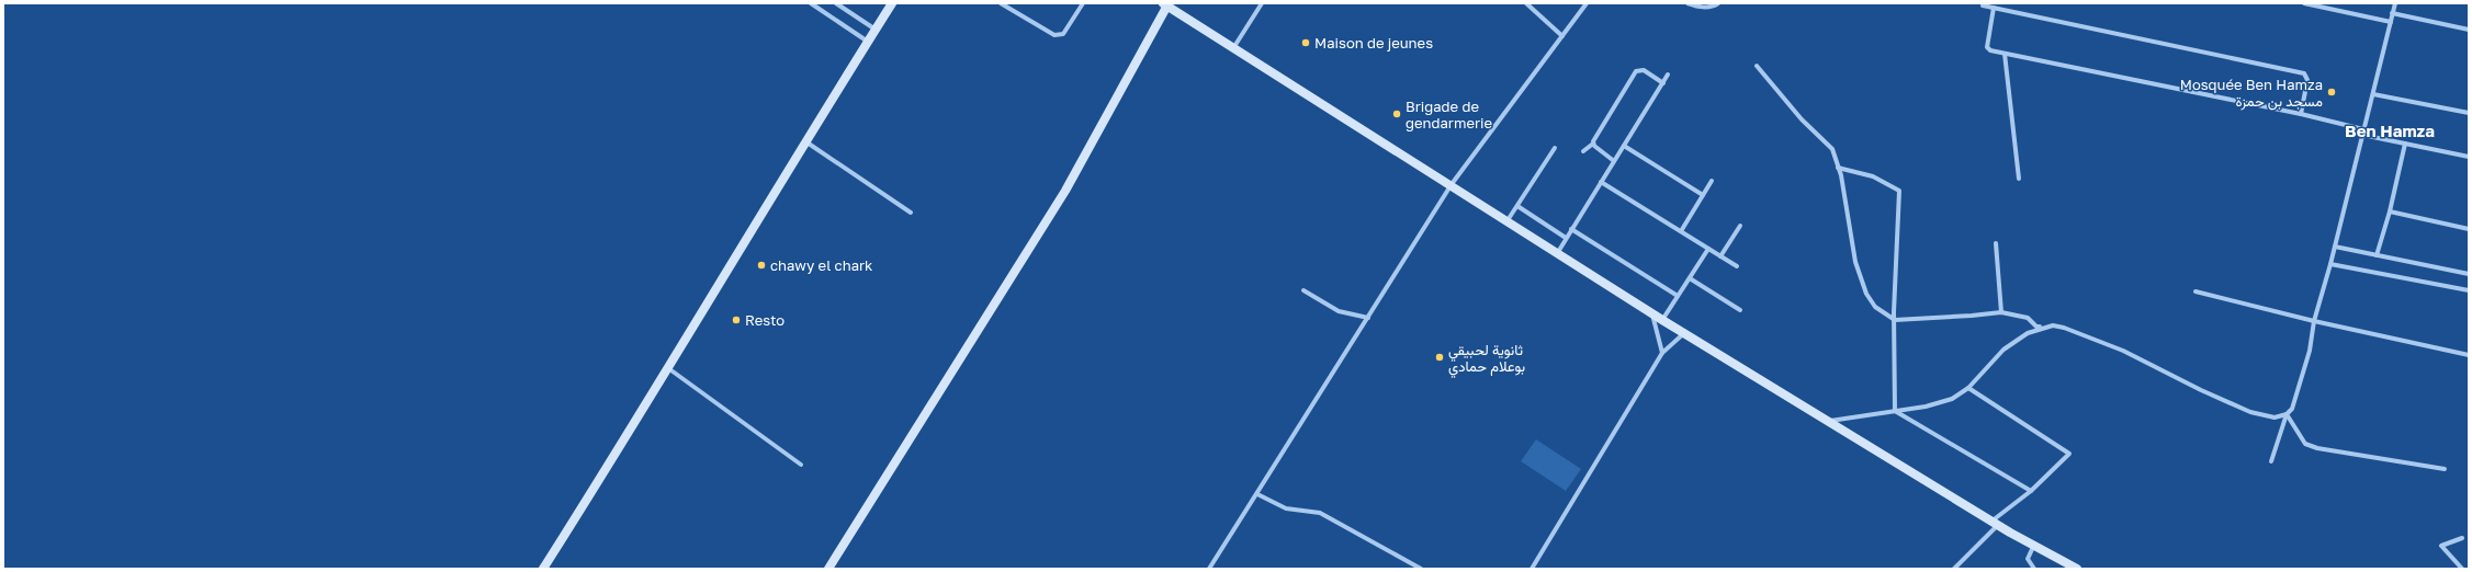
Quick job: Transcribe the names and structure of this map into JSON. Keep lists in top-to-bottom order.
{
  "districts": ["Ben Hamza"],
  "places": [
    "Maison de jeunes",
    "Mosquée Ben Hamza مسجد بن حمزة",
    "Brigade de gendarmerie",
    "chawy el chark",
    "Resto",
    "ثانوية لحبيقي بوعلام حمادي"
  ]
}
